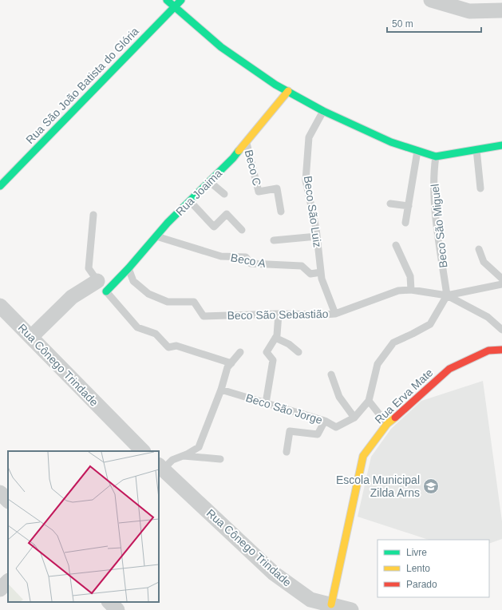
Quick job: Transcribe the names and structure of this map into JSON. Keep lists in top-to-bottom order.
{
  "streets": {
    "street": [
      "Rua São João Batista do Glória",
      "Rua Joaima",
      "Rua Cônego Trindade",
      "Rua Erva Mate"
    ],
    "lane": [
      "Beco C",
      "Beco São Luiz",
      "Beco São Miguel",
      "Beco A",
      "Beco São Sebastião",
      "Beco São Jorge"
    ]
  },
  "crossings": [
    ["Beco C", "Rua Joaima"],
    ["Rua Joaima", "Beco A"],
    ["Rua Joaima", "Beco São Sebastião"],
    ["Rua Joaima", "Rua Cônego Trindade"],
    ["Beco São Luiz", "Beco A"],
    ["Beco São Luiz", "Beco São Sebastião"],
    ["Beco São Miguel", "Beco São Sebastião"],
    ["Beco São Miguel", "Beco São Jorge"],
    ["Beco São Sebastião", "Beco São Jorge"],
    ["Rua Cônego Trindade", "Rua Erva Mate"]
  ],
  "places": {
    "school or university": ["Escola Municipal Zilda Arns"]
  },
  "legend": ["Livre", "Lento", "Parado"],
  "scale_bar": "50 m"
}
